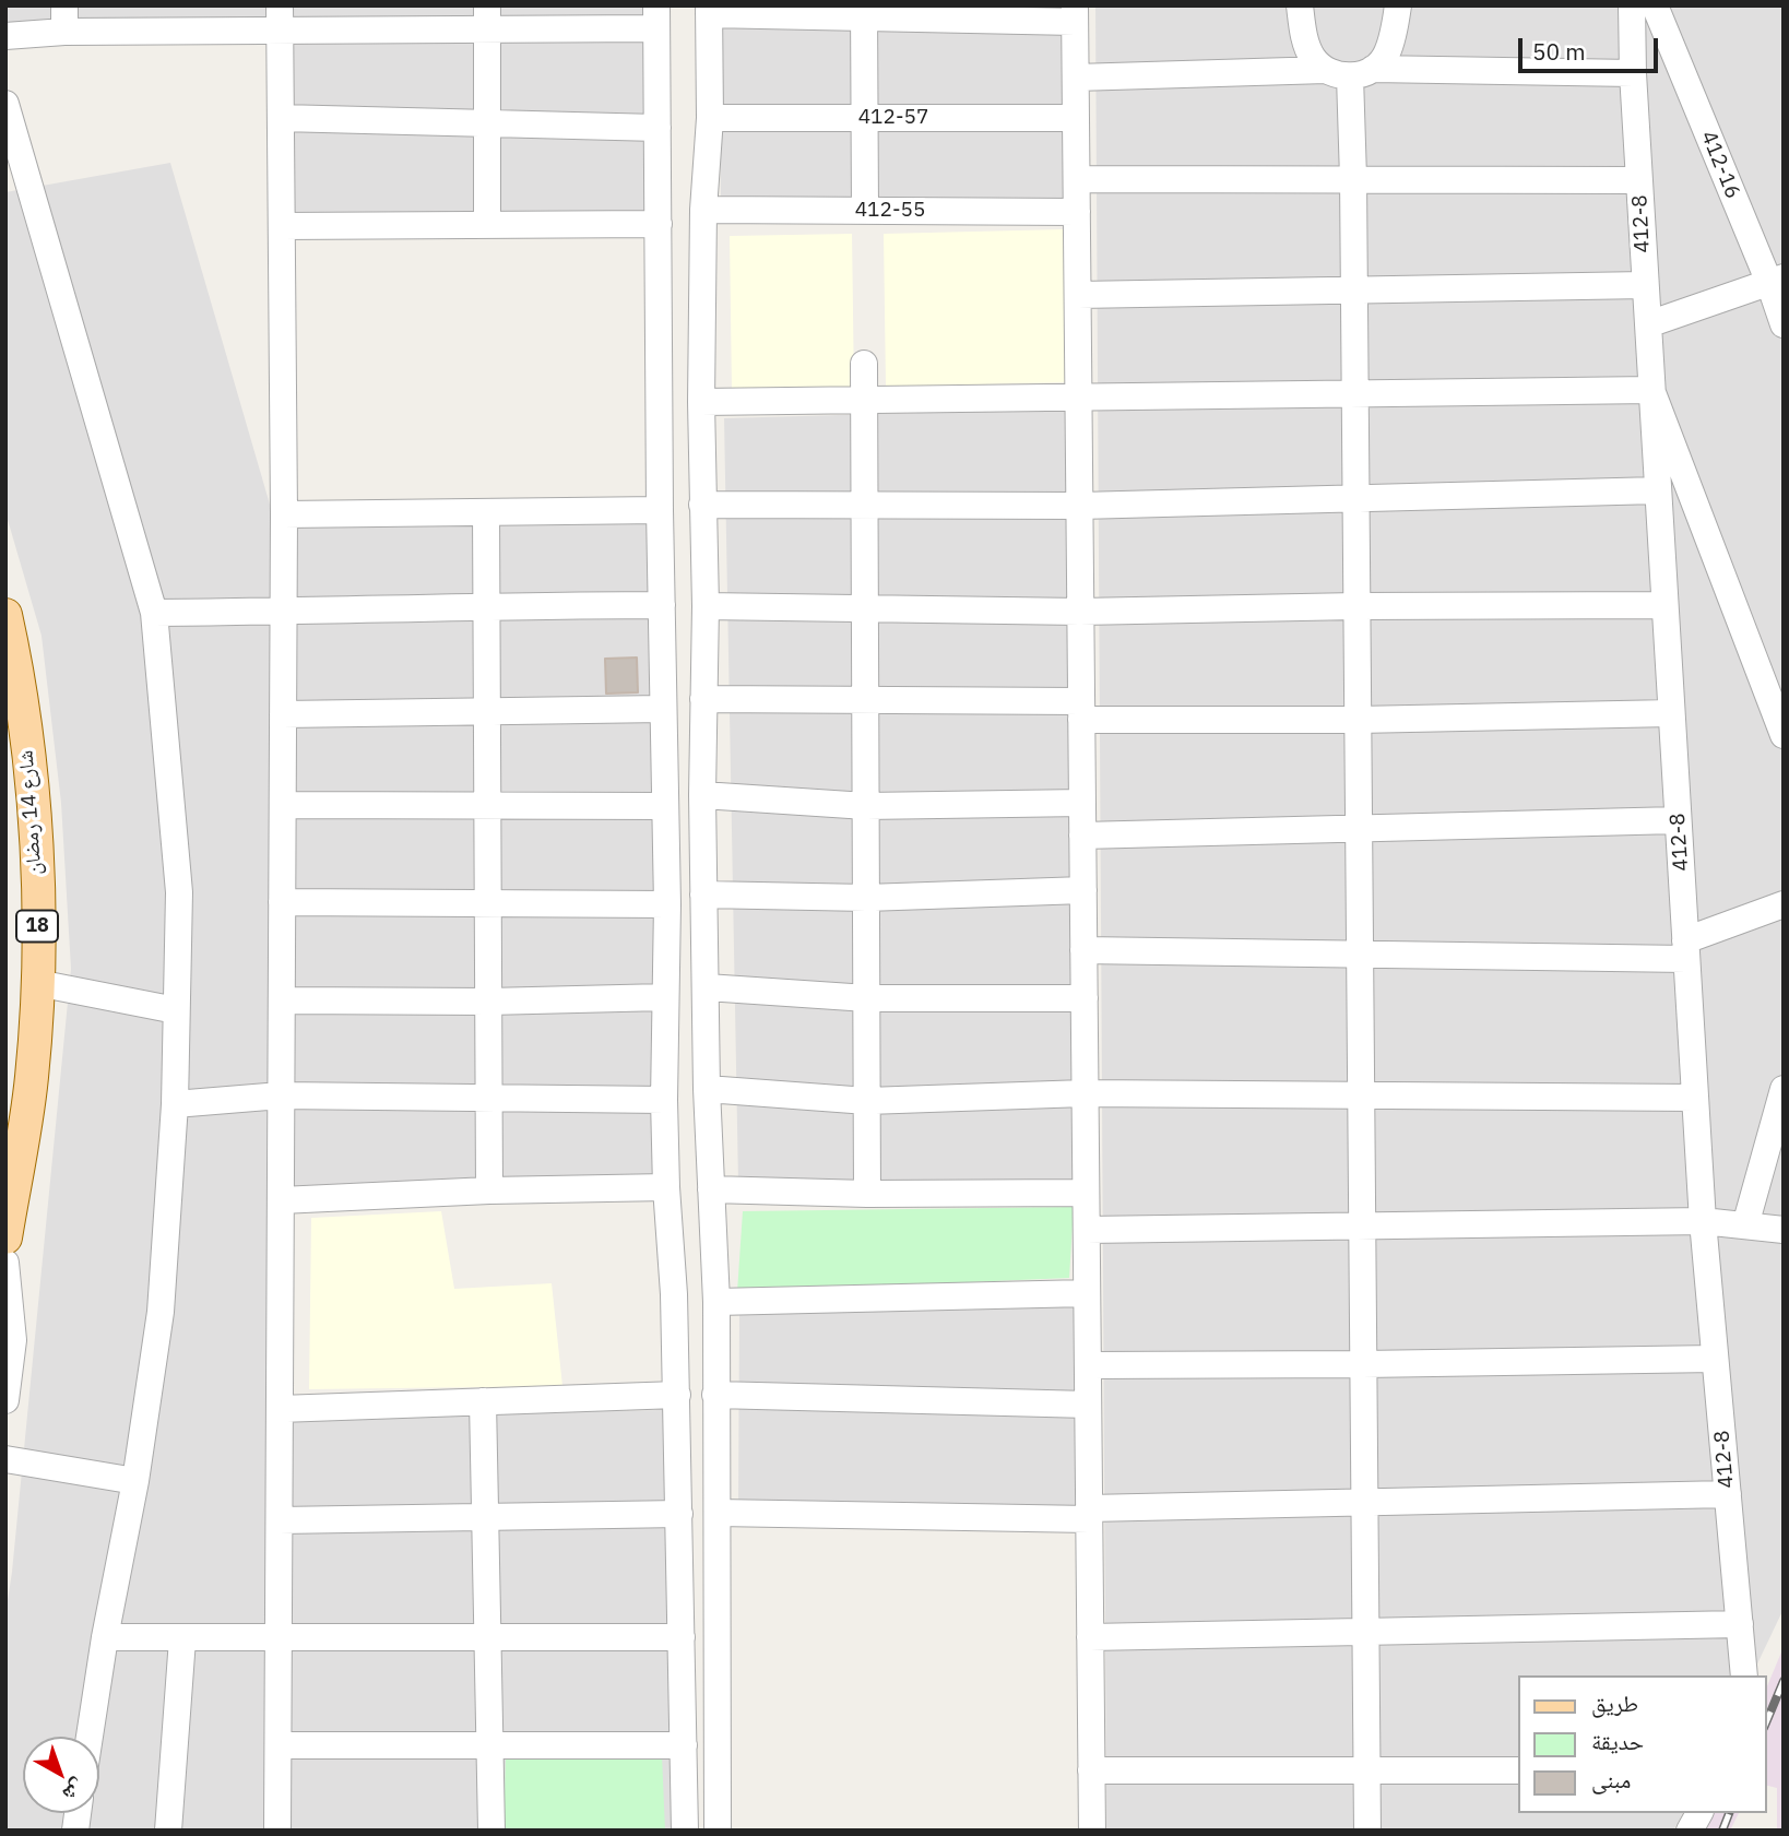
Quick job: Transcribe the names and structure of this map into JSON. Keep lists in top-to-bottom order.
{
  "streets": {
    "main road": ["شارع 14 رمضان", "18"],
    "street": [
      "412-57",
      "412-16",
      "412-55",
      "412-8"
    ]
  },
  "legend": ["طريق", "حديقة", "مبنى"],
  "scale_bar": "50 m",
  "north": "bottom right"
}
